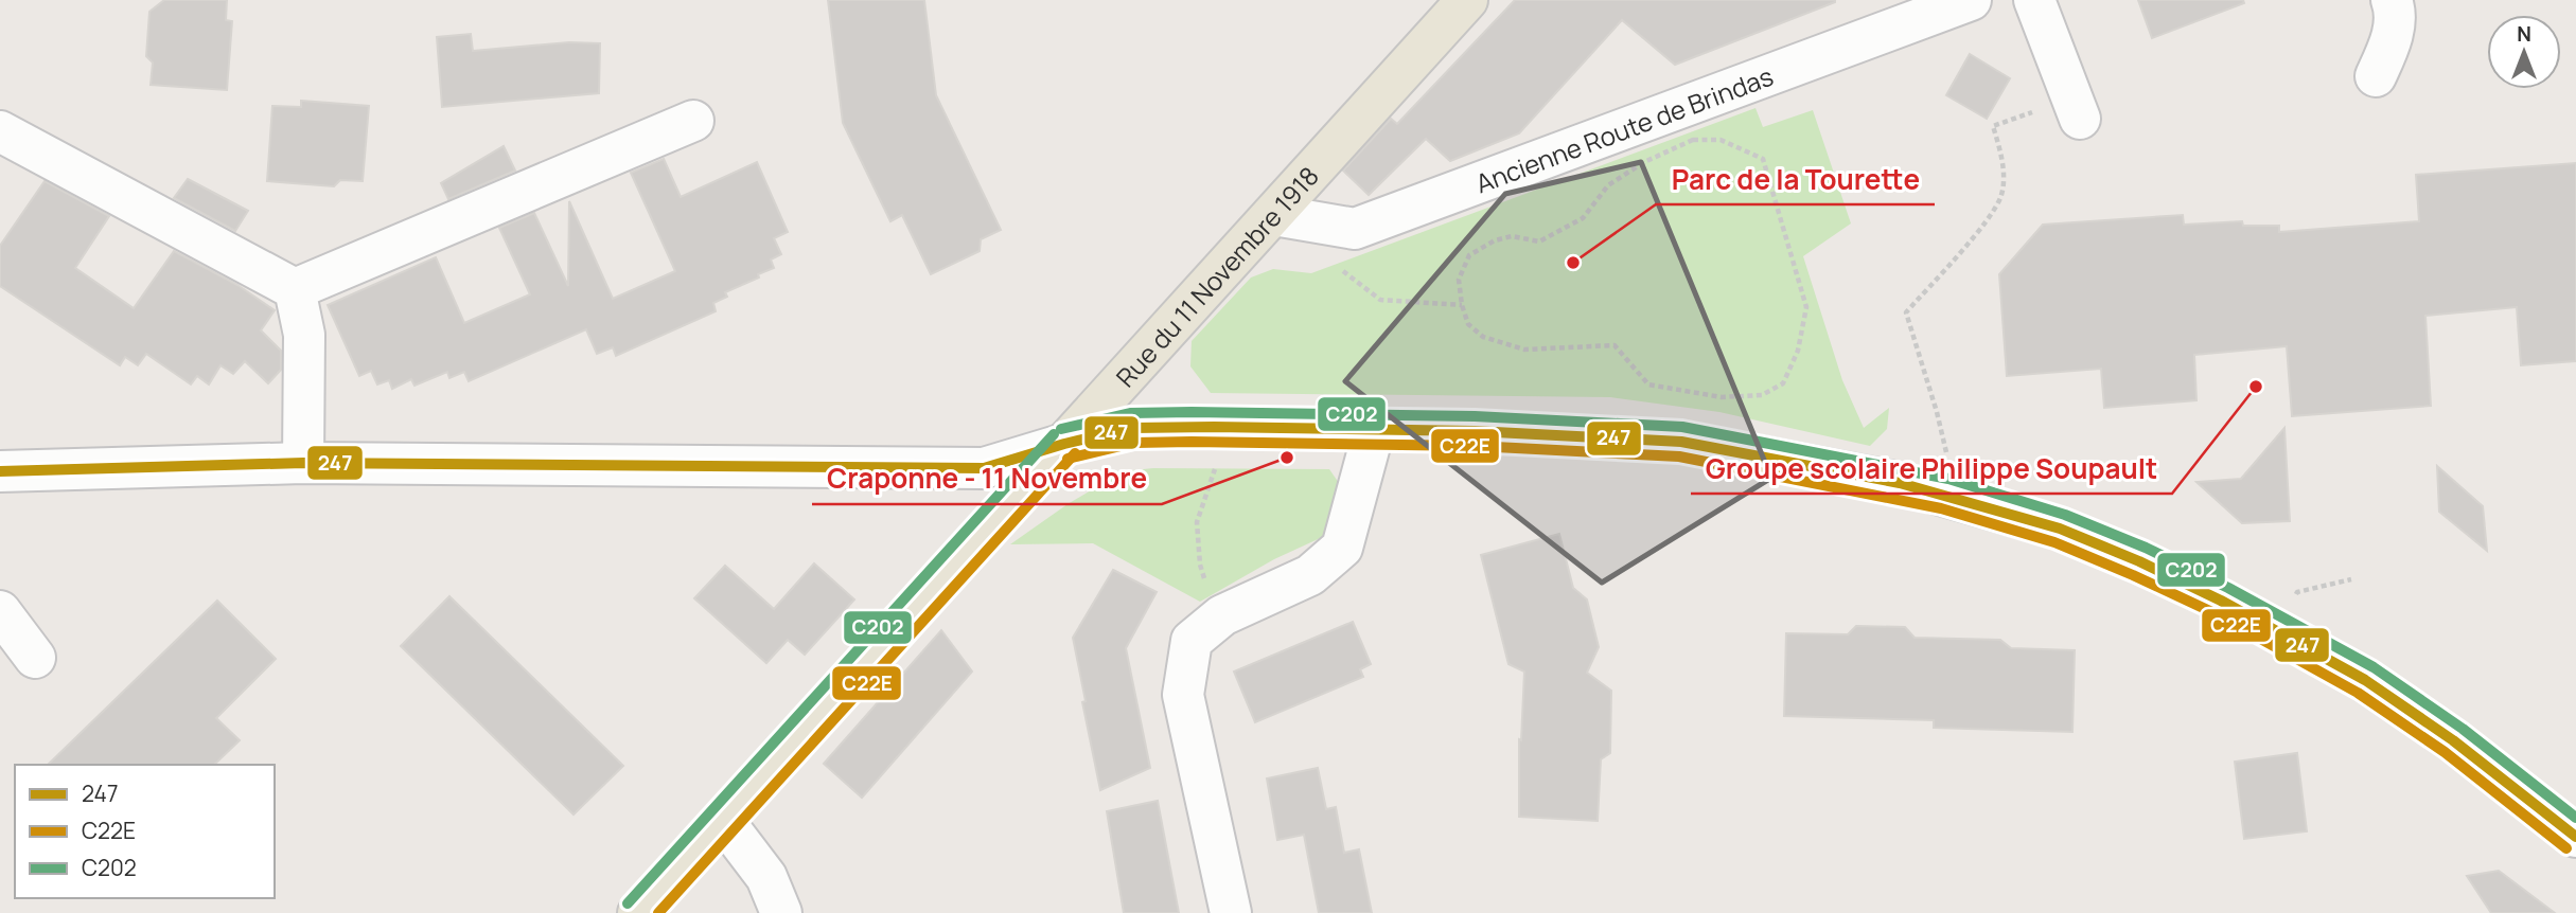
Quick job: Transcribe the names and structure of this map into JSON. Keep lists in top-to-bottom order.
{
  "streets": {
    "main road": ["Rue du 11 Novembre 1918"],
    "street": ["Ancienne Route de Brindas"]
  },
  "crossings": [
    ["Ancienne Route de Brindas", "Rue du 11 Novembre 1918"]
  ],
  "places": ["Parc de la Tourette", "Groupe scolaire Philippe Soupault", "Craponne - 11 Novembre"],
  "lines": ["transit line C202", "transit line 247", "transit line C22E"],
  "legend": ["247", "C22E", "C202"],
  "north": "top"
}
